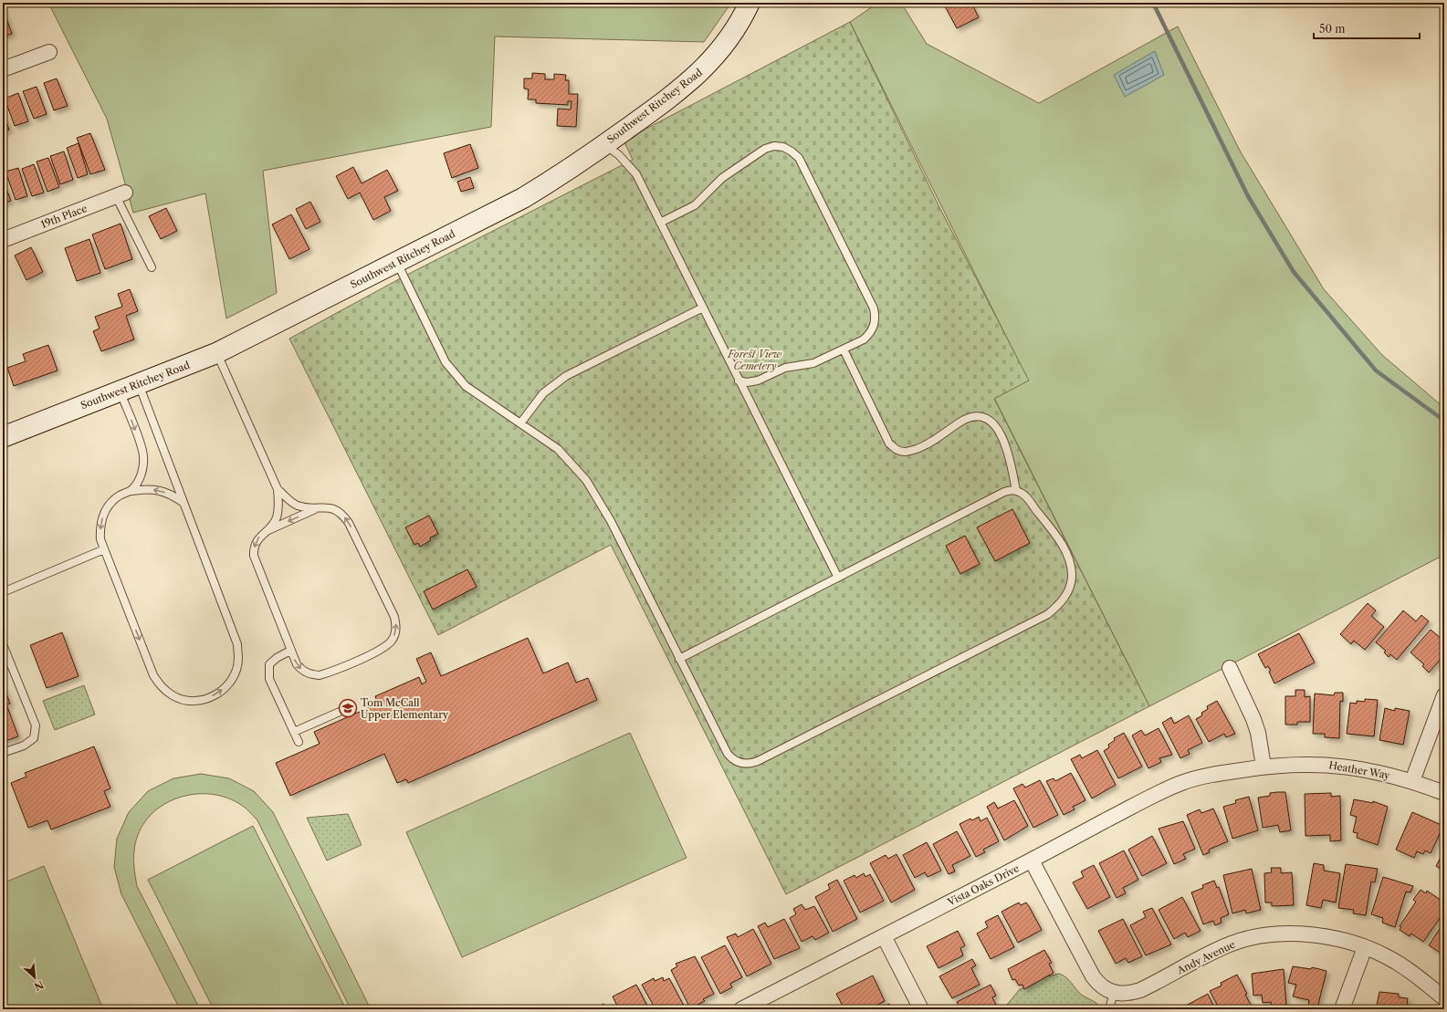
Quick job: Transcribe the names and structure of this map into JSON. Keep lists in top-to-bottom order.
{
  "streets": {
    "street": [
      "Southwest Ritchey Road",
      "19th Place",
      "Heather Way",
      "Vista Oaks Drive",
      "Andy Avenue"
    ]
  },
  "crossings": [
    ["Heather Way", "Vista Oaks Drive"],
    ["Vista Oaks Drive", "Andy Avenue"]
  ],
  "parks": ["Forest View Cemetery"],
  "places": {
    "school or university": ["Tom McCall Upper Elementary"]
  },
  "scale_bar": "50 m",
  "north": "bottom right"
}
